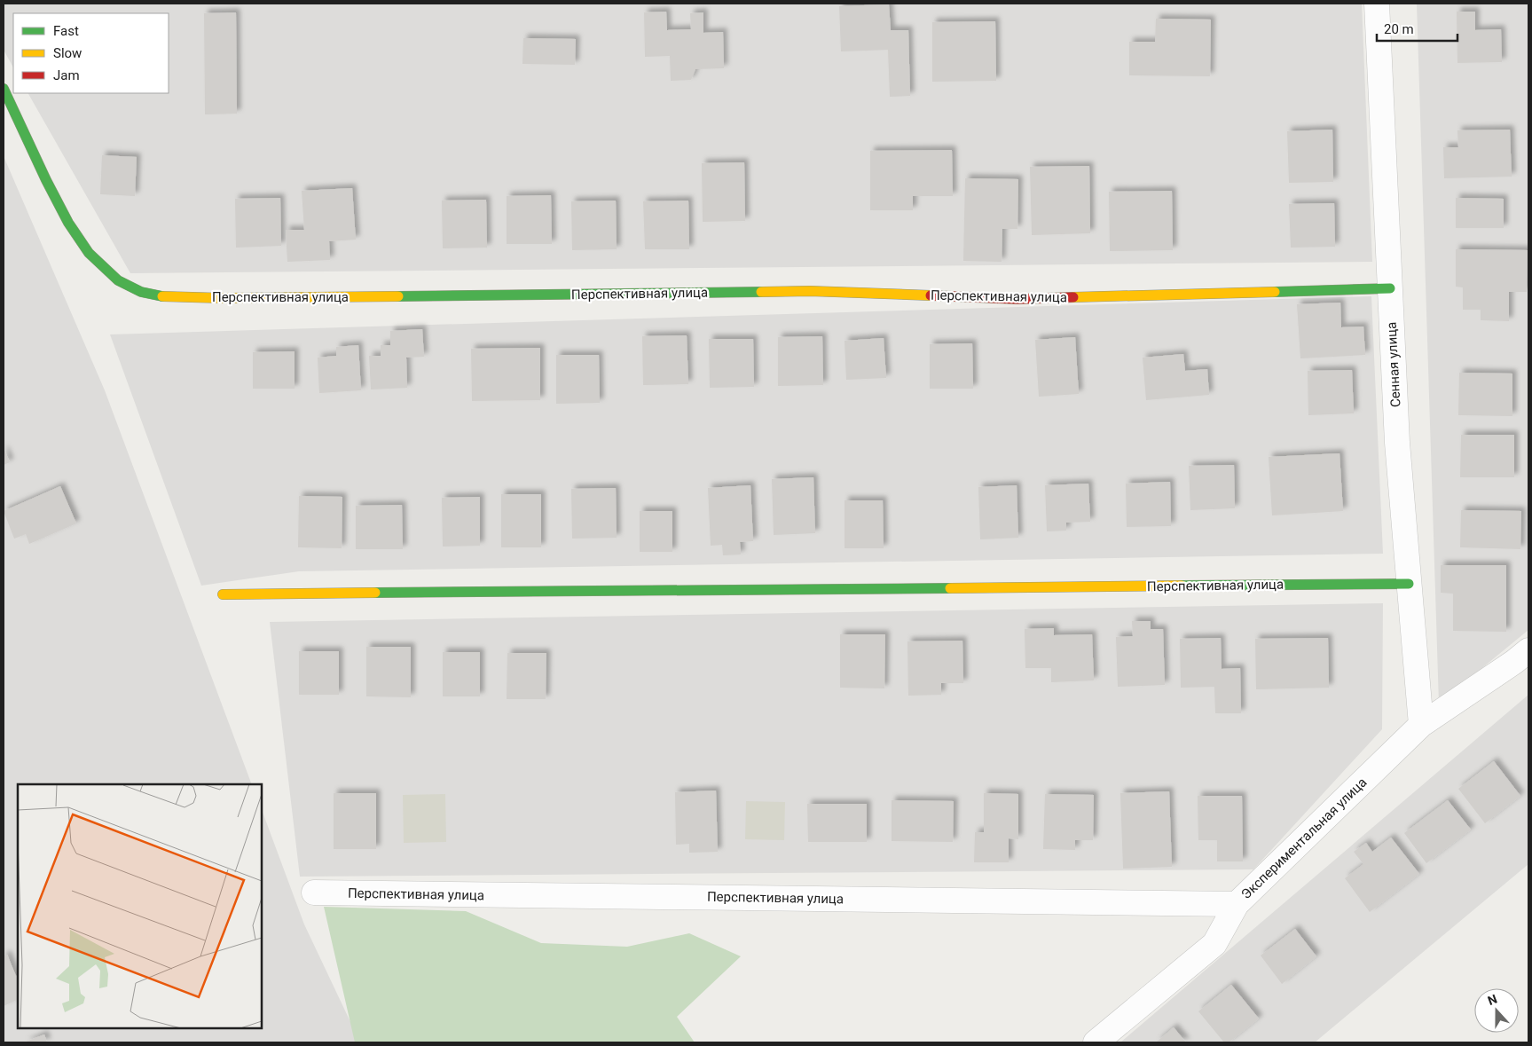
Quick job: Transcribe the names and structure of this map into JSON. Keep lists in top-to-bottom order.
{
  "streets": {
    "street": ["Перспективная улица", "Сенная улица", "Экспериментальная улица"]
  },
  "crossings": [
    ["Перспективная улица", "Сенная улица"],
    ["Перспективная улица", "Экспериментальная улица"],
    ["Сенная улица", "Экспериментальная улица"]
  ],
  "legend": ["Fast", "Slow", "Jam"],
  "scale_bar": "20 m",
  "north": "top"
}
